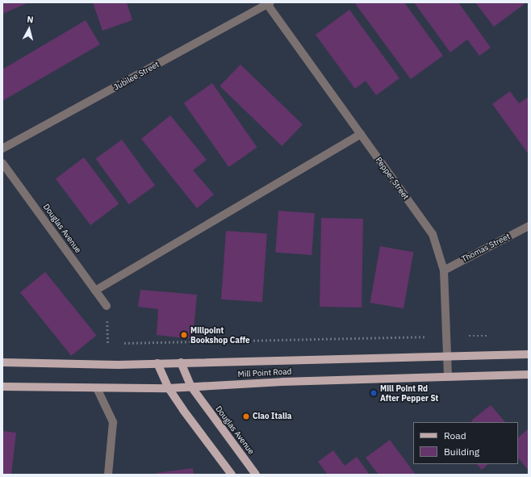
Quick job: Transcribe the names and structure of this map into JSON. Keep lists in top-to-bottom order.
{
  "streets": {
    "main road": ["Douglas Avenue", "Mill Point Road"],
    "street": ["Jubilee Street", "Pepper Street", "Thomas Street"]
  },
  "crossings": [
    ["Jubilee Street", "Pepper Street"],
    ["Pepper Street", "Thomas Street"],
    ["Pepper Street", "Mill Point Road"],
    ["Douglas Avenue", "Mill Point Road"]
  ],
  "places": ["Millpoint Bookshop Caffe", "Mill Point Rd After Pepper St", "Ciao Italia"],
  "legend": ["Road", "Building"],
  "north": "top"
}
